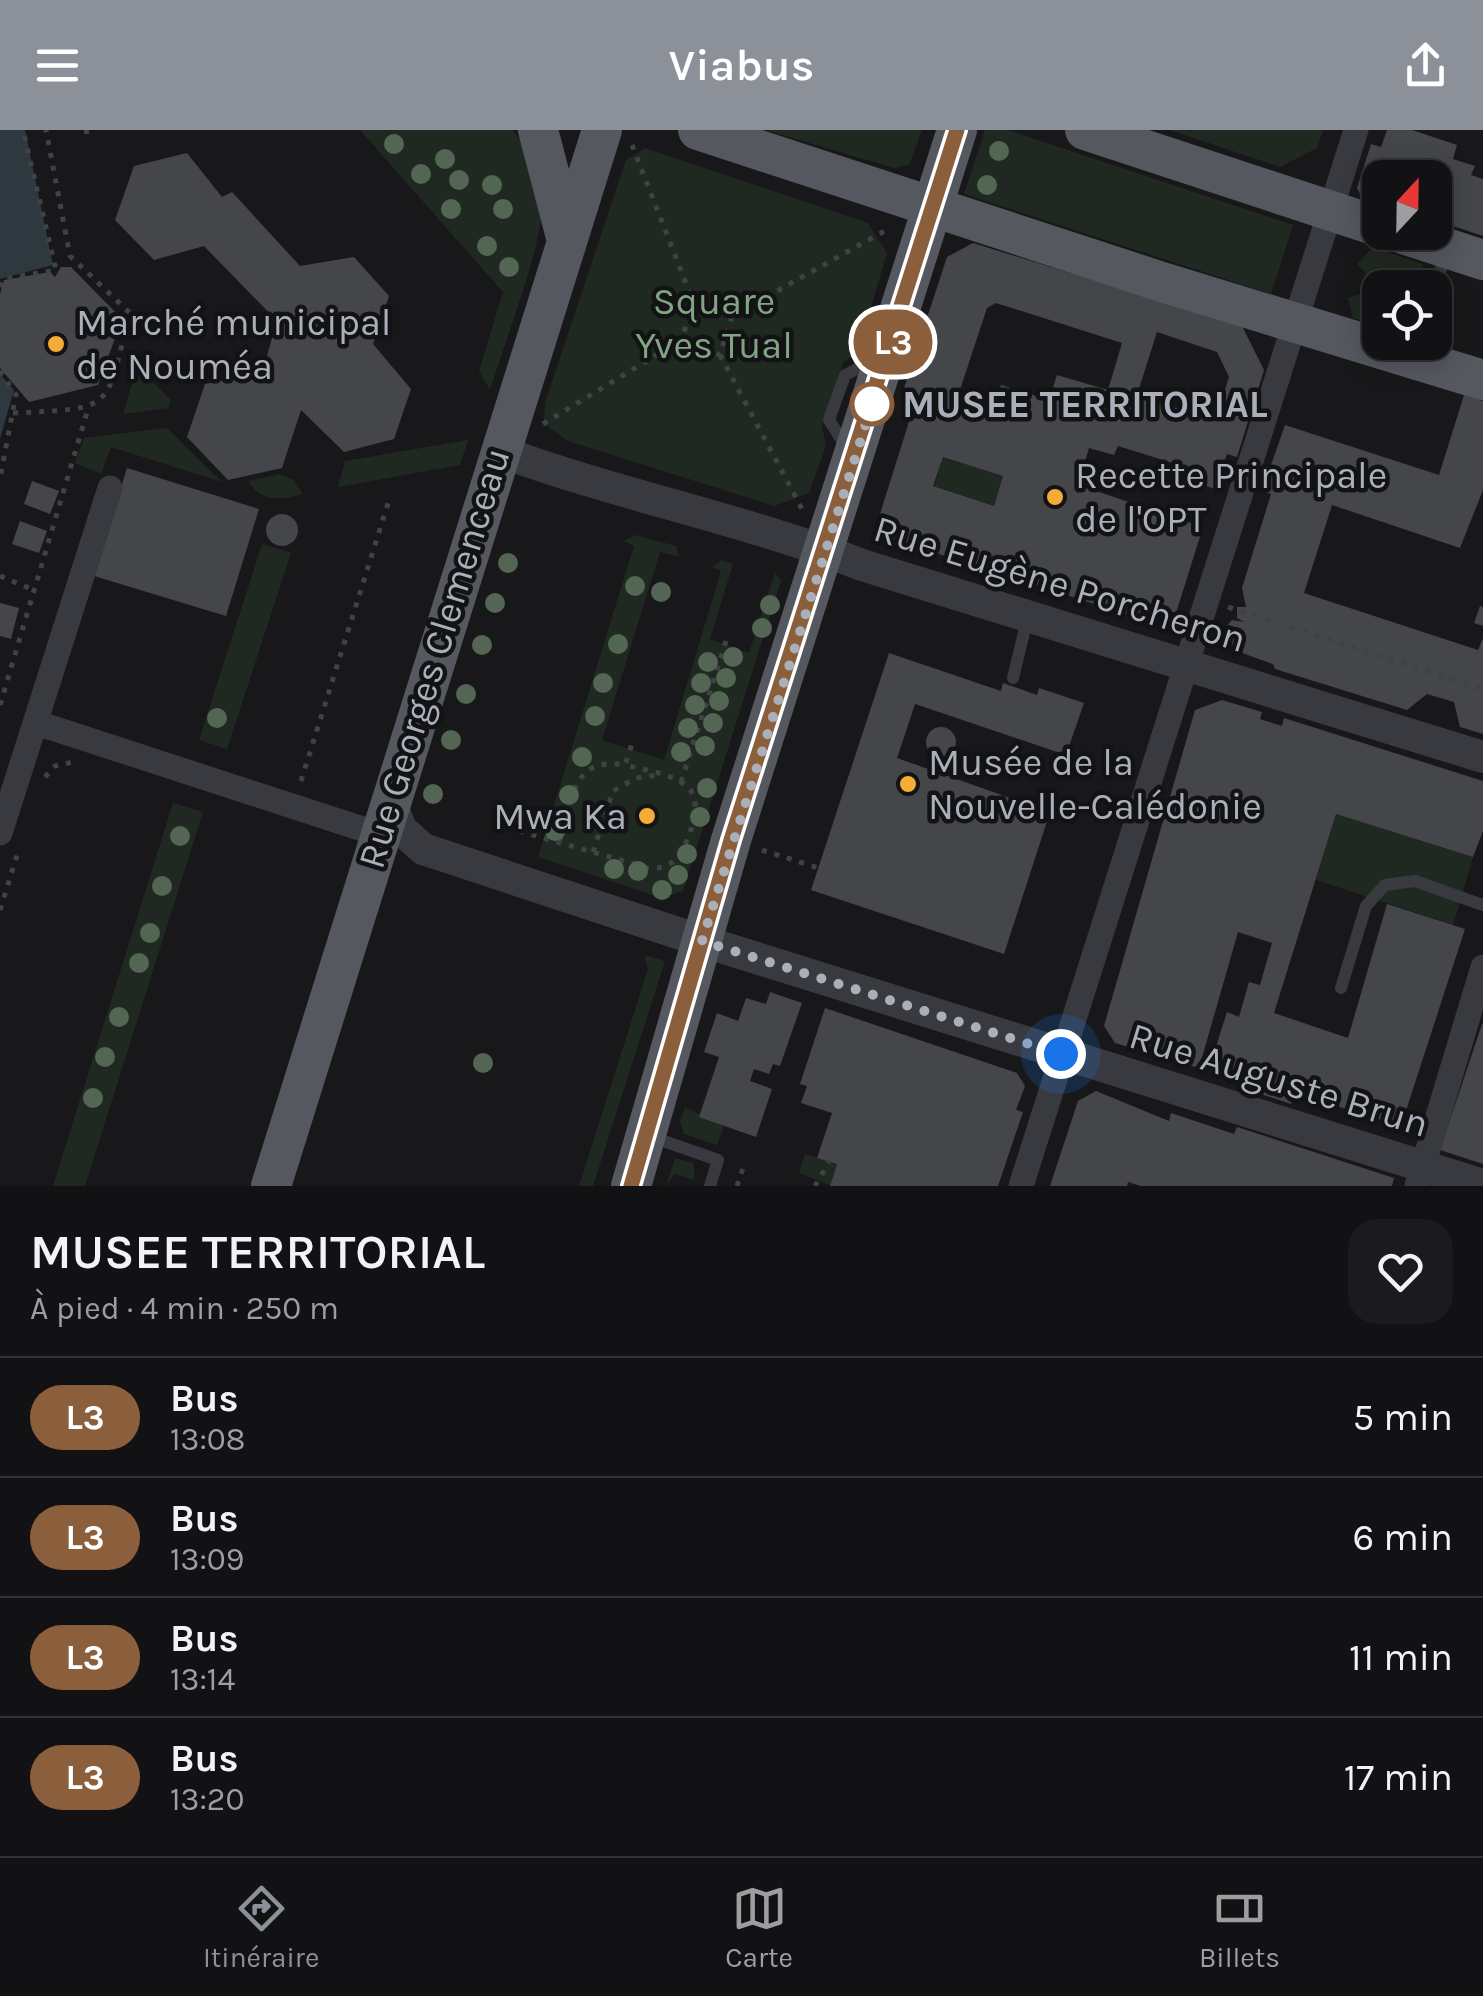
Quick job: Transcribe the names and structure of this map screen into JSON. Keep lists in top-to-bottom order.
{
  "streets": {
    "main road": ["Rue Georges Clemenceau"],
    "street": ["Rue Eugène Porcheron", "Rue Auguste Brun"]
  },
  "crossings": [
    ["Rue Eugène Porcheron", "Rue Georges Clemenceau"],
    ["Rue Georges Clemenceau", "Rue Auguste Brun"]
  ],
  "parks": ["Square Yves Tual"],
  "places": [
    "Marché municipal de Nouméa",
    "MUSEE TERRITORIAL",
    "Recette Principale de l'OPT",
    "Musée de la Nouvelle-Calédonie",
    "Mwa Ka"
  ],
  "lines": ["bus line L3"],
  "north": "top",
  "page": {
    "header": "Viabus",
    "on_map": "L3",
    "heading": ["MUSEE TERRITORIAL", "À pied · 4 min · 250 m"],
    "list": [
      {
        "mark": "L3",
        "name": "Bus",
        "note": "13:08",
        "value": "5 min"
      },
      {
        "mark": "L3",
        "name": "Bus",
        "note": "13:09",
        "value": "6 min"
      },
      {
        "mark": "L3",
        "name": "Bus",
        "note": "13:14",
        "value": "11 min"
      },
      {
        "mark": "L3",
        "name": "Bus",
        "note": "13:20",
        "value": "17 min"
      }
    ],
    "tabs": ["Itinéraire", "Carte", "Billets"]
  }
}
